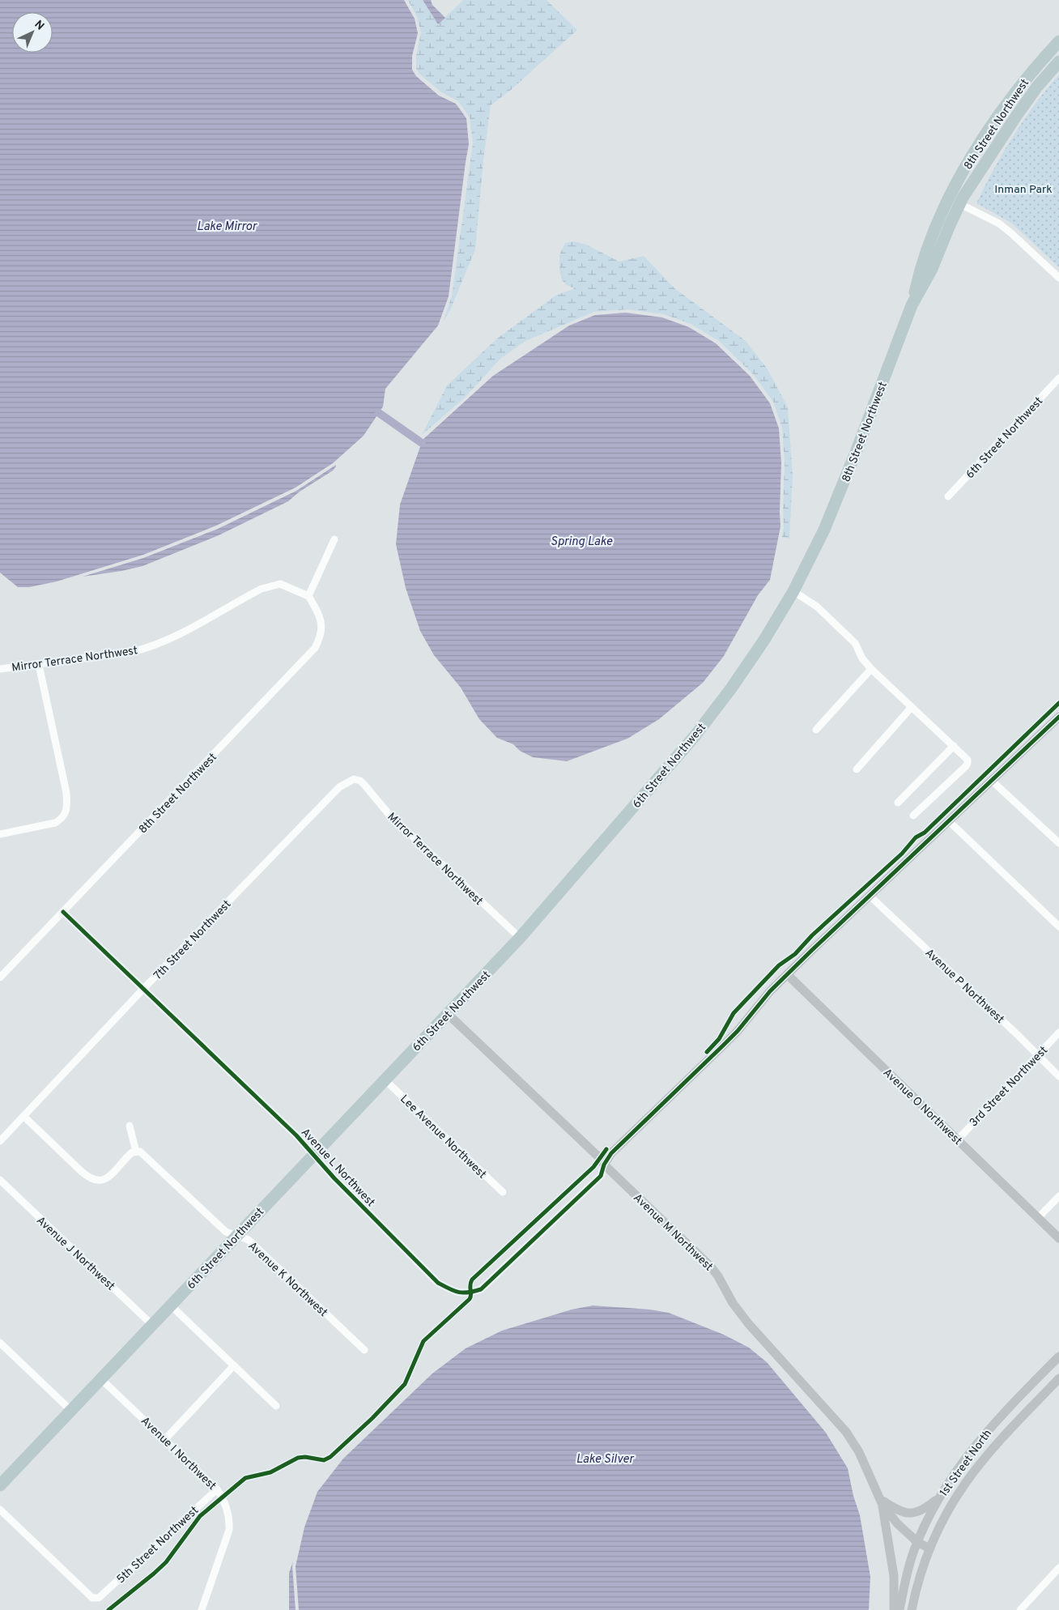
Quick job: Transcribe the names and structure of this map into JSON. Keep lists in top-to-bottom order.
{
  "streets": {
    "highway": ["8th Street Northwest", "6th Street Northwest"],
    "street": [
      "Mirror Terrace Northwest",
      "7th Street Northwest",
      "Avenue P Northwest",
      "3rd Street Northwest",
      "Avenue O Northwest",
      "Lee Avenue Northwest",
      "Avenue L Northwest",
      "Avenue M Northwest",
      "Avenue J Northwest",
      "Avenue K Northwest",
      "Avenue I Northwest",
      "1st Street North",
      "5th Street Northwest"
    ]
  },
  "crossings": [
    ["8th Street Northwest", "6th Street Northwest"],
    ["8th Street Northwest", "Mirror Terrace Northwest"],
    ["8th Street Northwest", "Avenue L Northwest"],
    ["6th Street Northwest", "Mirror Terrace Northwest"],
    ["6th Street Northwest", "Lee Avenue Northwest"],
    ["6th Street Northwest", "Avenue L Northwest"],
    ["6th Street Northwest", "Avenue M Northwest"],
    ["6th Street Northwest", "Avenue J Northwest"],
    ["6th Street Northwest", "Avenue K Northwest"],
    ["6th Street Northwest", "Avenue I Northwest"],
    ["Mirror Terrace Northwest", "7th Street Northwest"],
    ["7th Street Northwest", "Avenue L Northwest"],
    ["Avenue P Northwest", "3rd Street Northwest"],
    ["3rd Street Northwest", "Avenue O Northwest"],
    ["Avenue L Northwest", "Avenue M Northwest"],
    ["Avenue M Northwest", "1st Street North"],
    ["Avenue I Northwest", "5th Street Northwest"]
  ],
  "water": ["Lake Mirror", "Spring Lake", "Lake Silver"],
  "parks": ["Inman Park"],
  "north": "top right"
}
